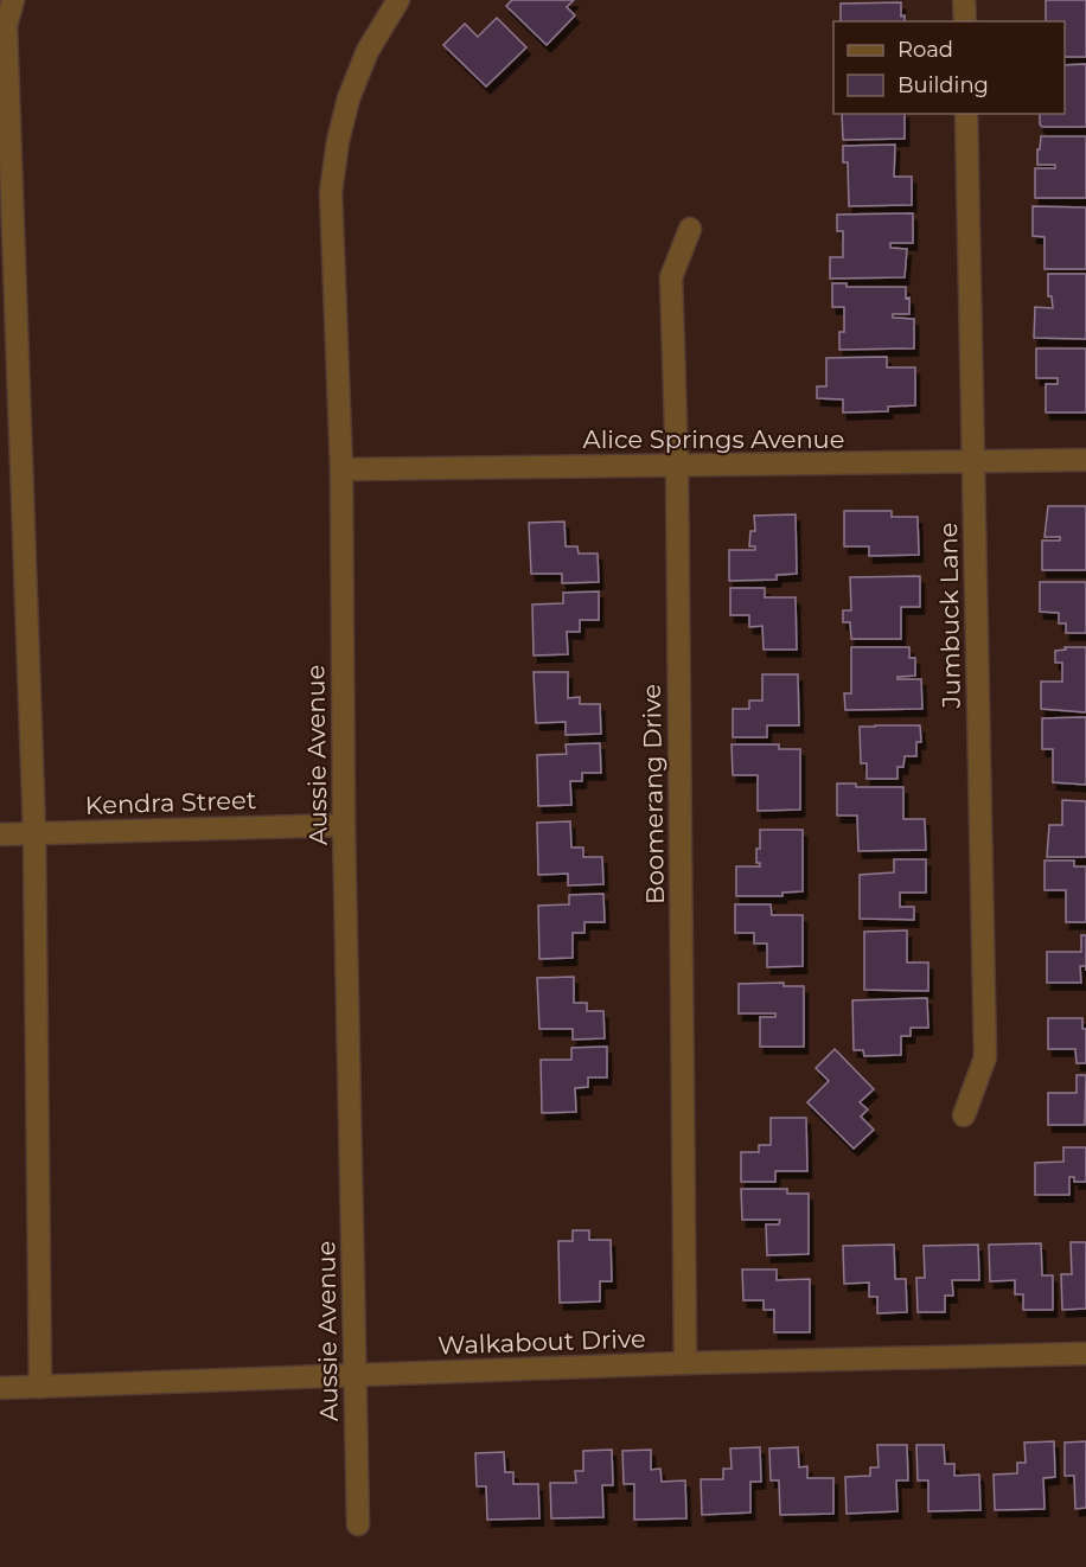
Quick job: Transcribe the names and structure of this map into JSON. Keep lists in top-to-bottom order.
{
  "streets": {
    "street": [
      "Alice Springs Avenue",
      "Jumbuck Lane",
      "Aussie Avenue",
      "Boomerang Drive",
      "Kendra Street",
      "Walkabout Drive"
    ]
  },
  "crossings": [
    ["Alice Springs Avenue", "Jumbuck Lane"],
    ["Alice Springs Avenue", "Aussie Avenue"],
    ["Alice Springs Avenue", "Boomerang Drive"],
    ["Aussie Avenue", "Kendra Street"],
    ["Aussie Avenue", "Walkabout Drive"],
    ["Boomerang Drive", "Walkabout Drive"]
  ],
  "legend": ["Road", "Building"]
}
